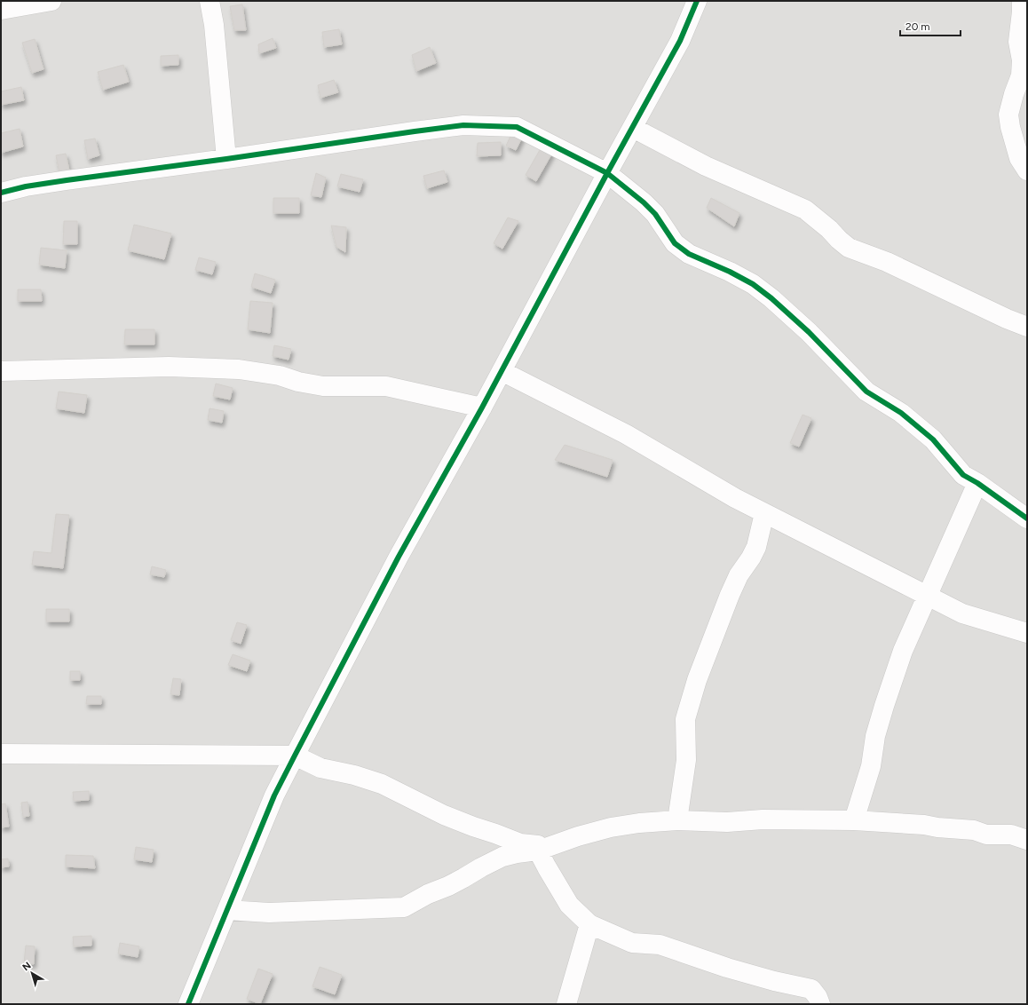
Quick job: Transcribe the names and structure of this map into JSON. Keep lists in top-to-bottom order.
{
  "scale_bar": "20 m",
  "north": "top left"
}
